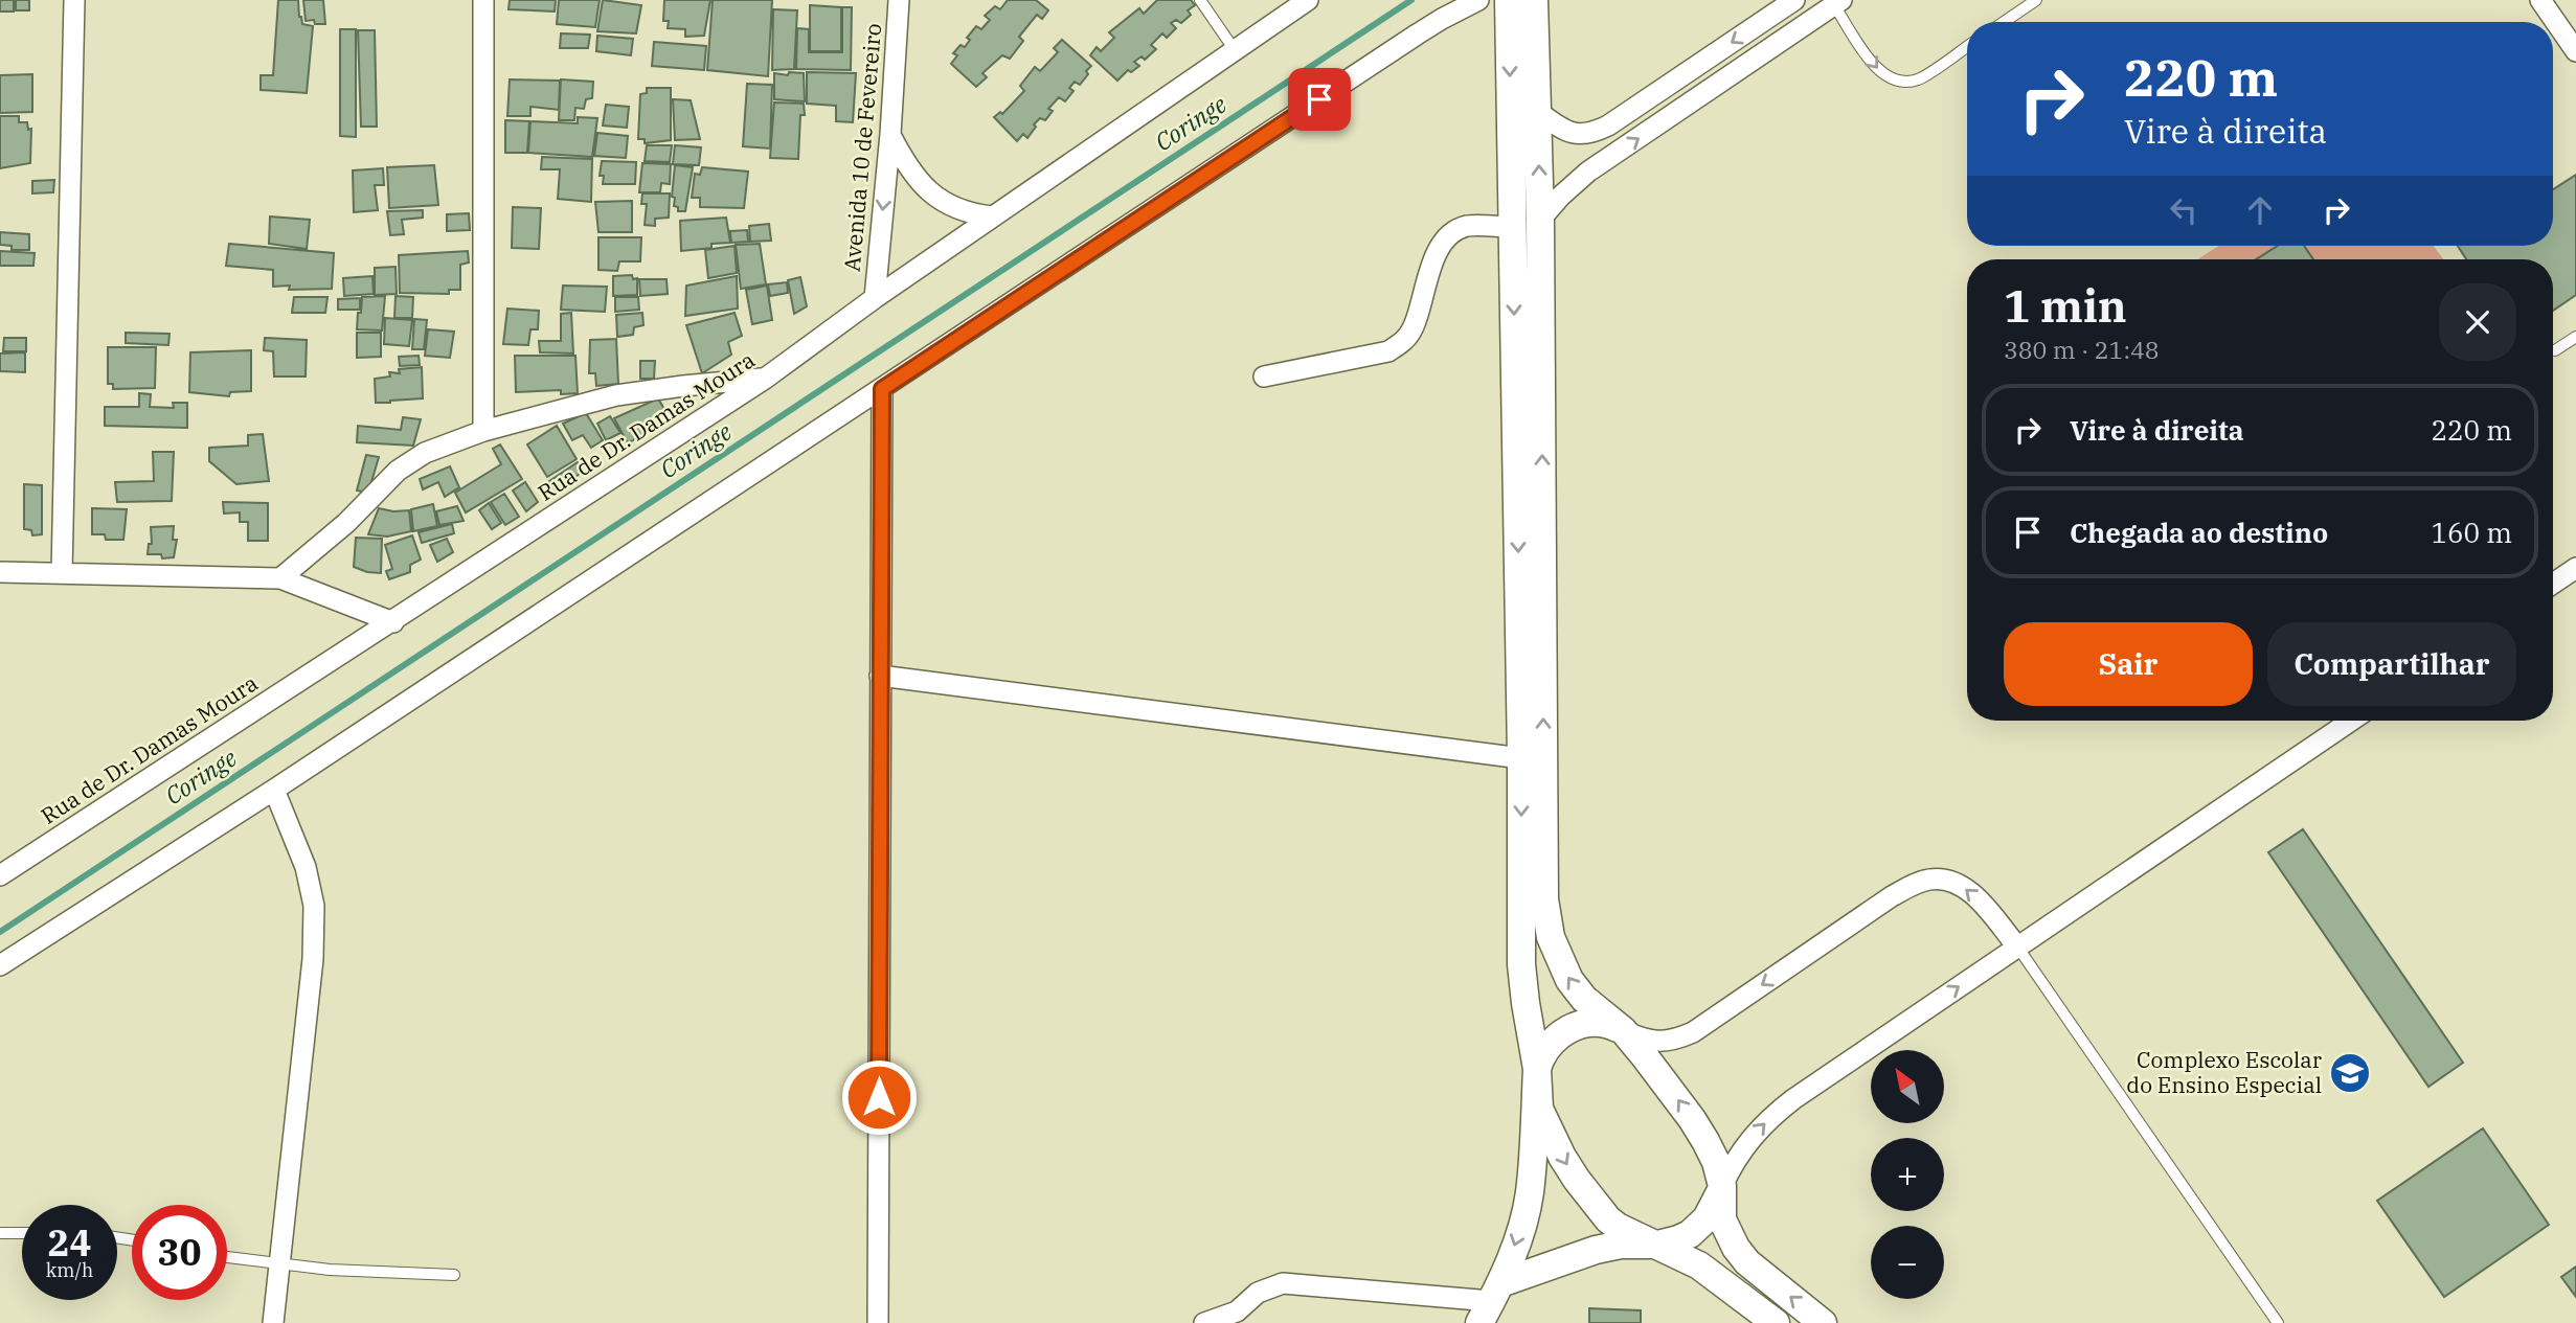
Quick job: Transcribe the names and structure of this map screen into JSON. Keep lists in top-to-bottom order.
{
  "streets": {
    "street": ["Avenida 10 de Fevereiro", "Rua de Dr. Damas Moura"]
  },
  "crossings": [
    ["Avenida 10 de Fevereiro", "Rua de Dr. Damas Moura"]
  ],
  "one_way": ["Avenida 10 de Fevereiro"],
  "water": ["Coringe"],
  "places": {
    "school or university": ["Complexo Escolar do Ensino Especial"]
  },
  "north": "top left",
  "page": {
    "turn": ["220 m", "Vire à direita"],
    "heading": ["1 min", "380 m · 21:48"],
    "list": [
      {
        "name": "Vire à direita",
        "value": "220 m"
      },
      {
        "name": "Chegada ao destino",
        "value": "160 m"
      }
    ],
    "buttons": ["Sair", "Compartilhar"],
    "map_buttons": ["+", "−"],
    "speed": "24 km/h",
    "limit": "30"
  }
}
